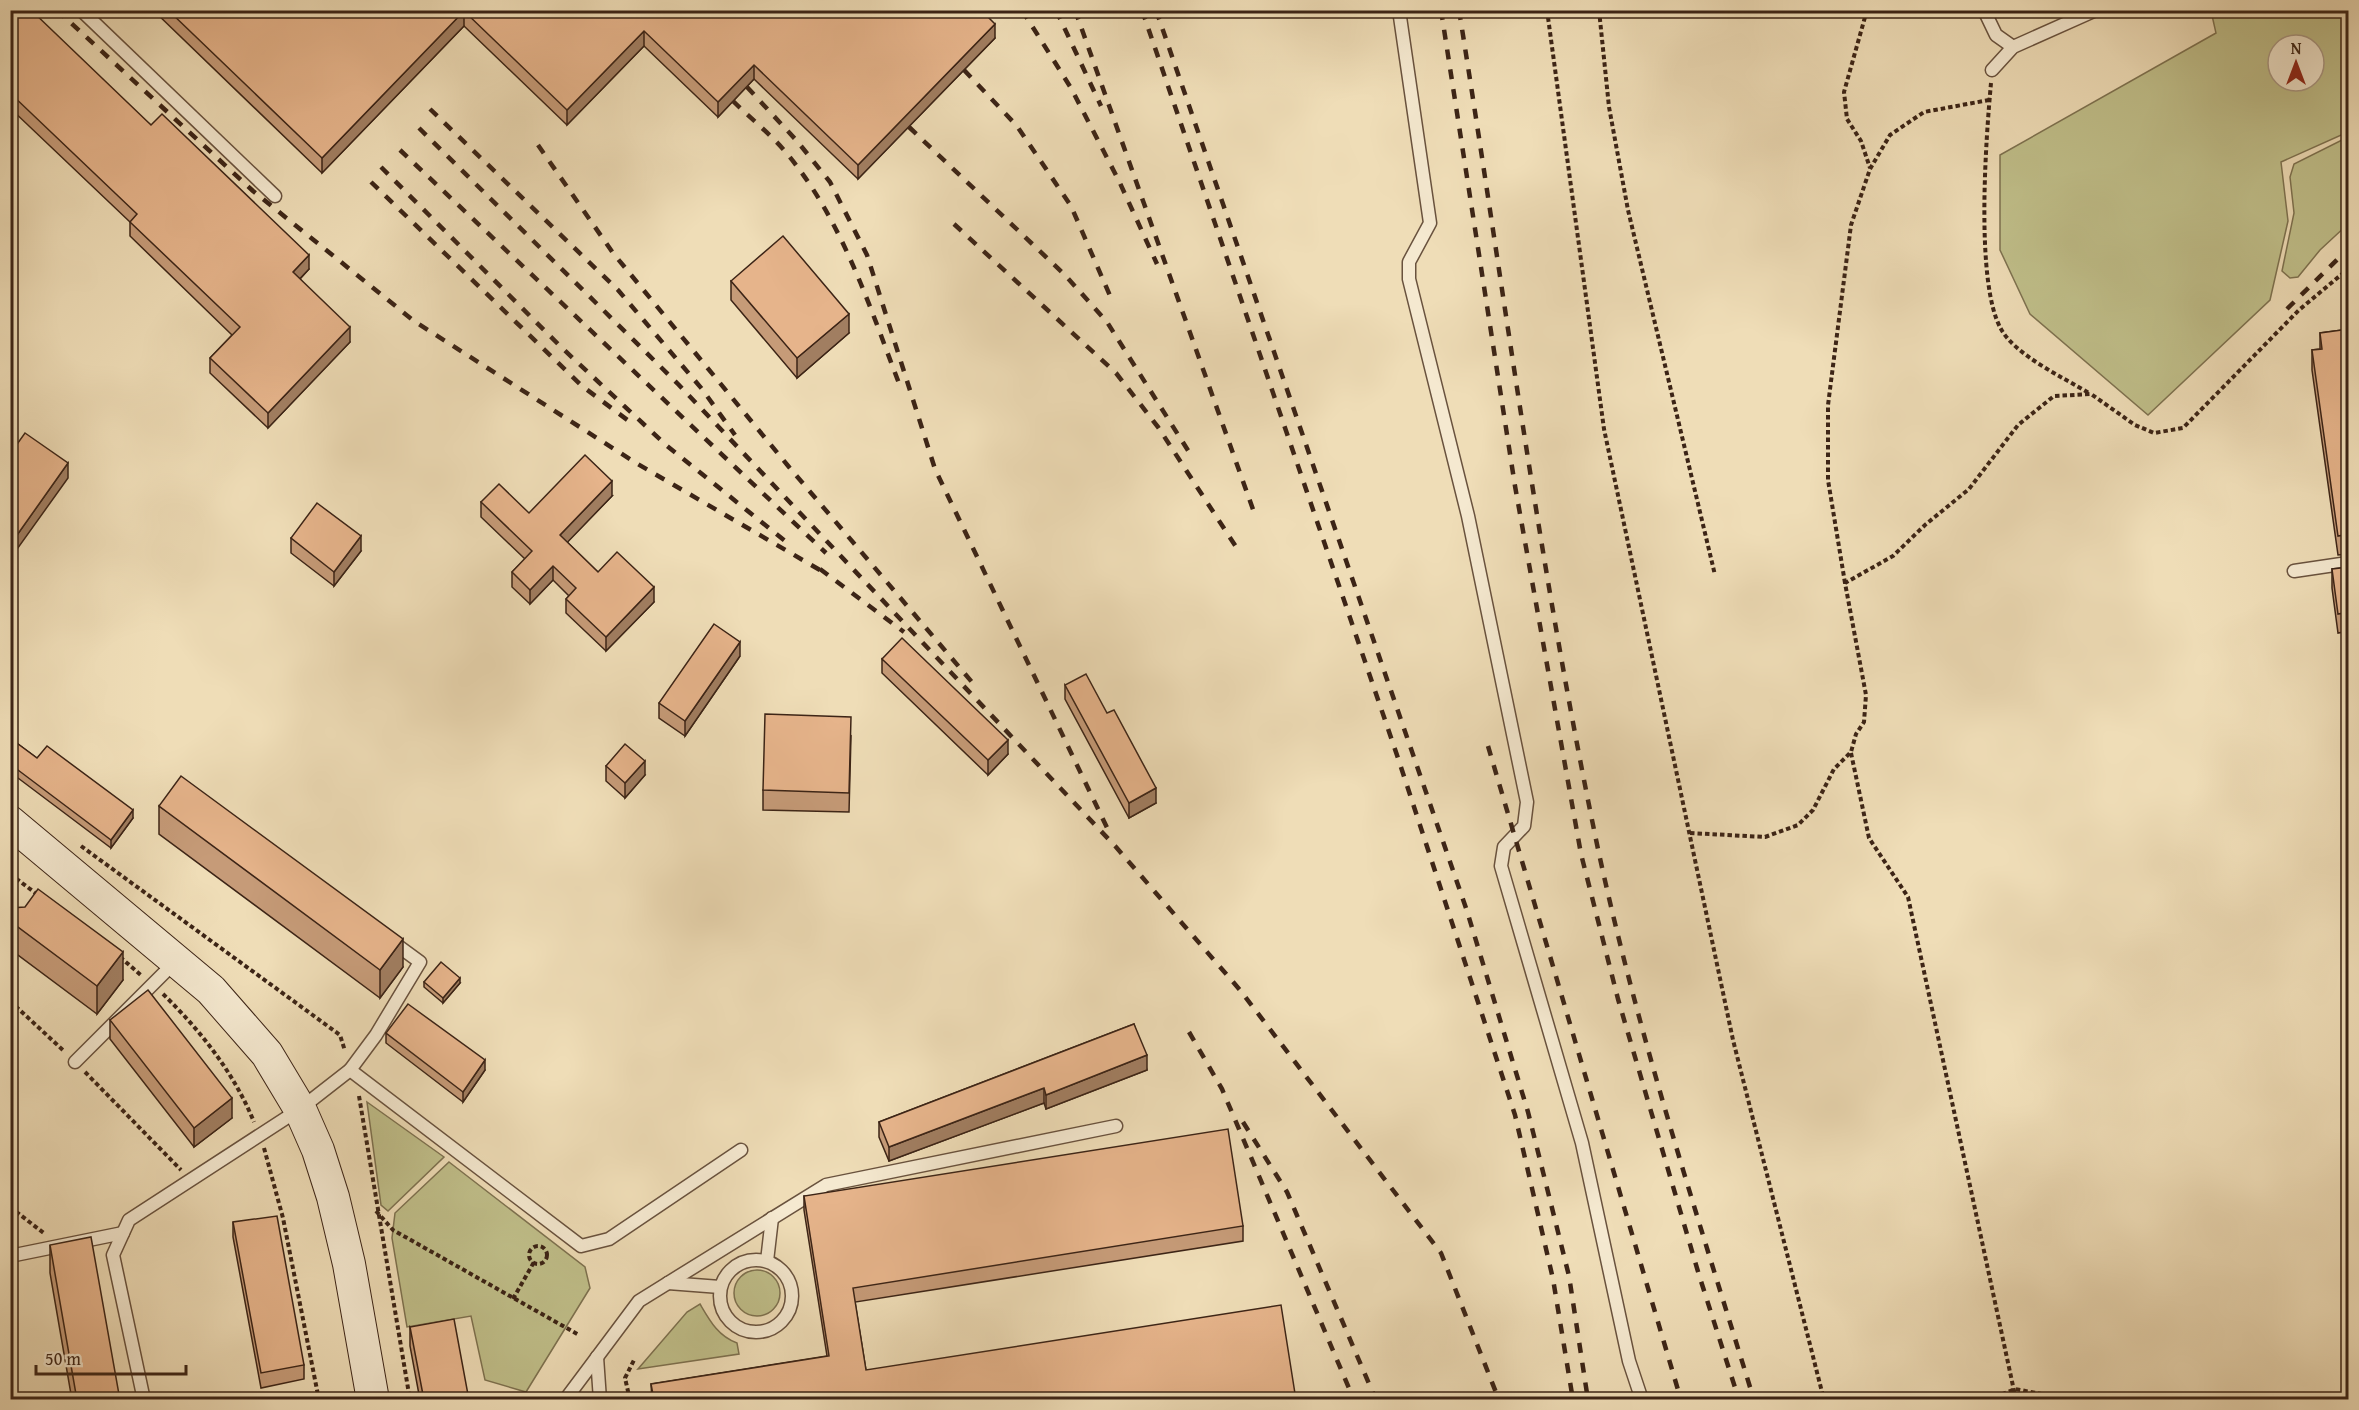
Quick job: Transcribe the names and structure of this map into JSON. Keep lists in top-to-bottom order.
{
  "scale_bar": "50 m",
  "north": "top"
}
